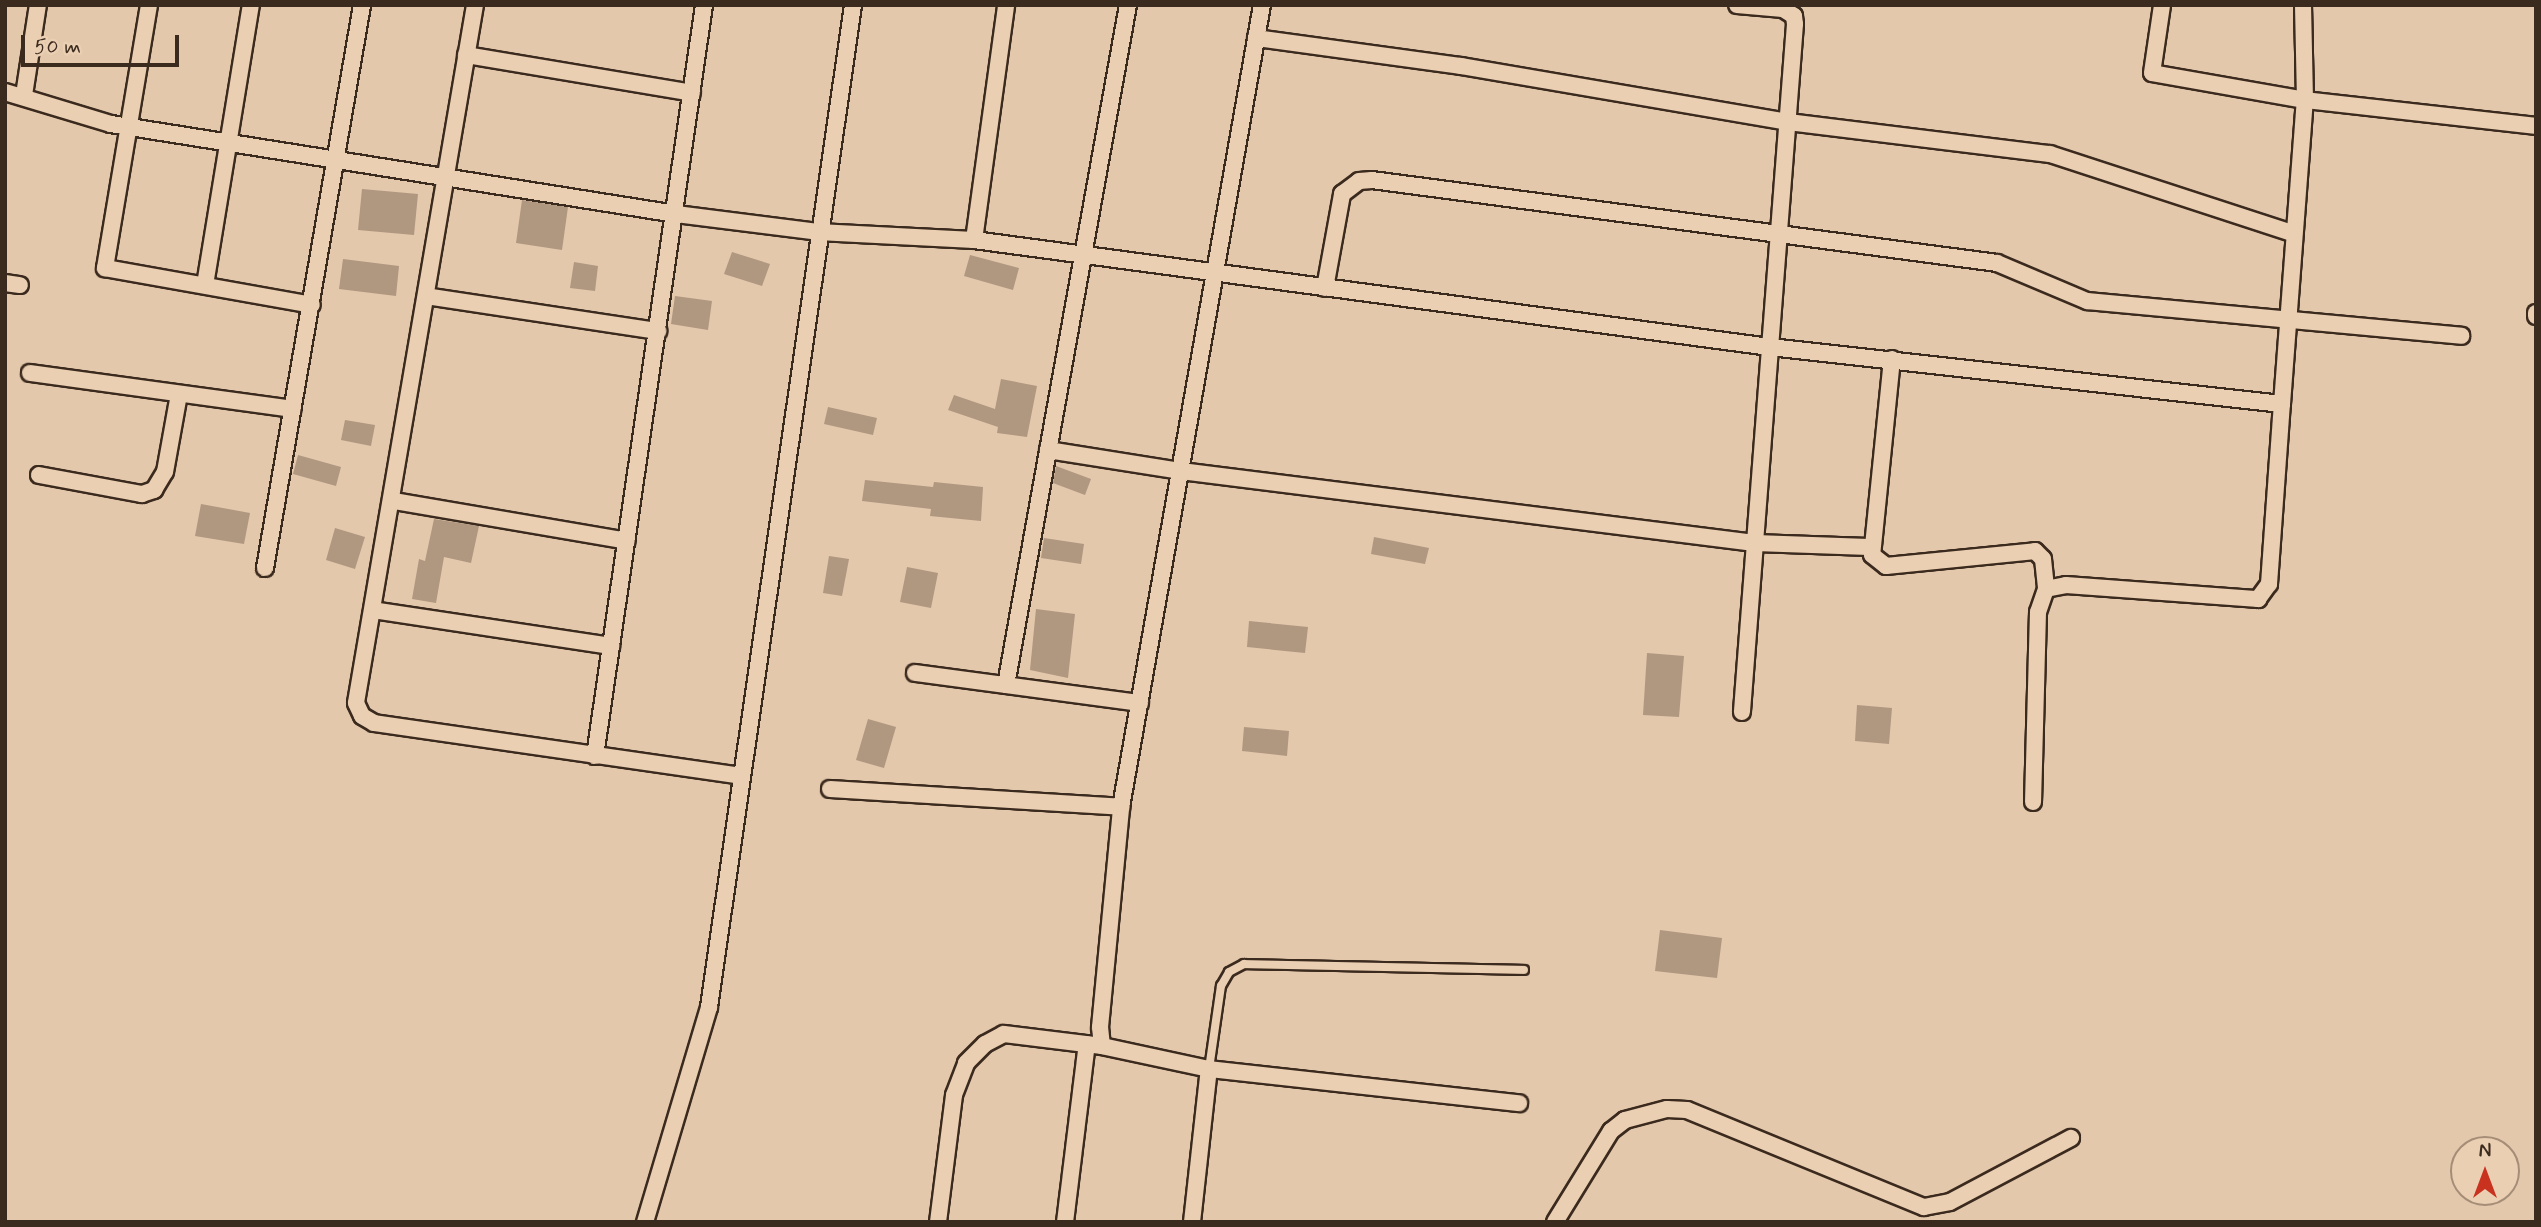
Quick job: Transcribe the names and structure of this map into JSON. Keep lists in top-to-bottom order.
{
  "scale_bar": "50 m",
  "north": "top"
}
